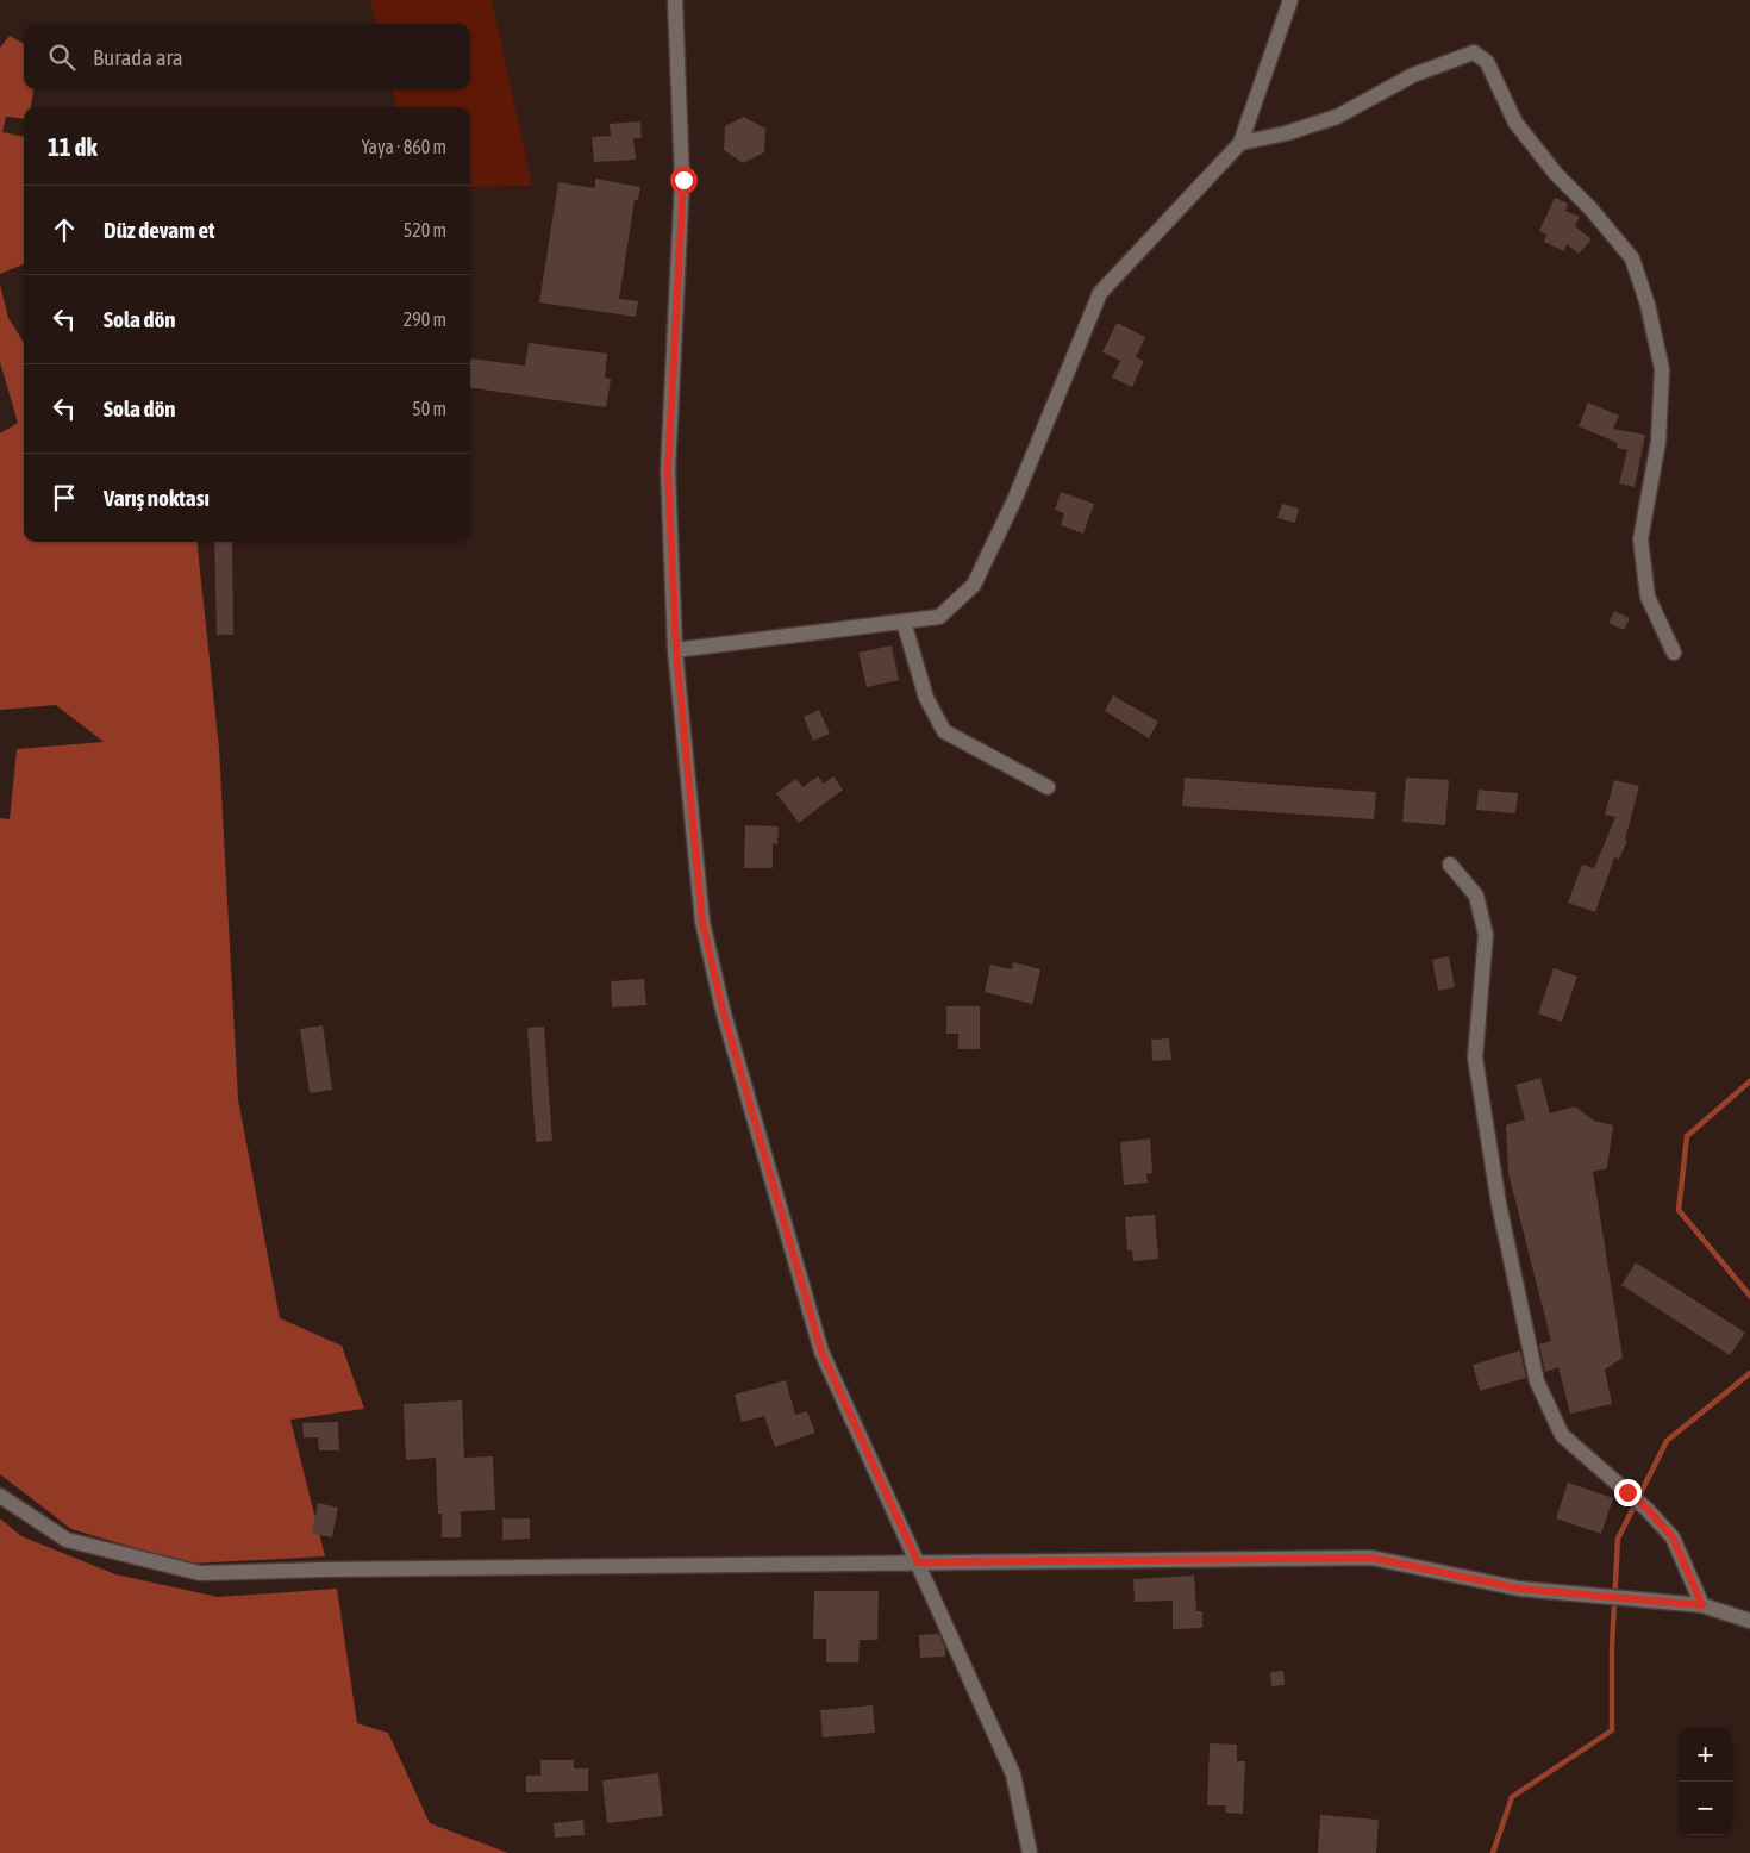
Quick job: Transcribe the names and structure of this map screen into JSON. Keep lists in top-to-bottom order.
{
  "page": {
    "search": "Burada ara",
    "heading": ["11 dk", "Yaya · 860 m"],
    "list": [
      ["Düz devam et", "520 m"],
      ["Sola dön", "290 m"],
      ["Sola dön", "50 m"],
      "Varış noktası"
    ],
    "map_buttons": ["+", "−"]
  }
}
